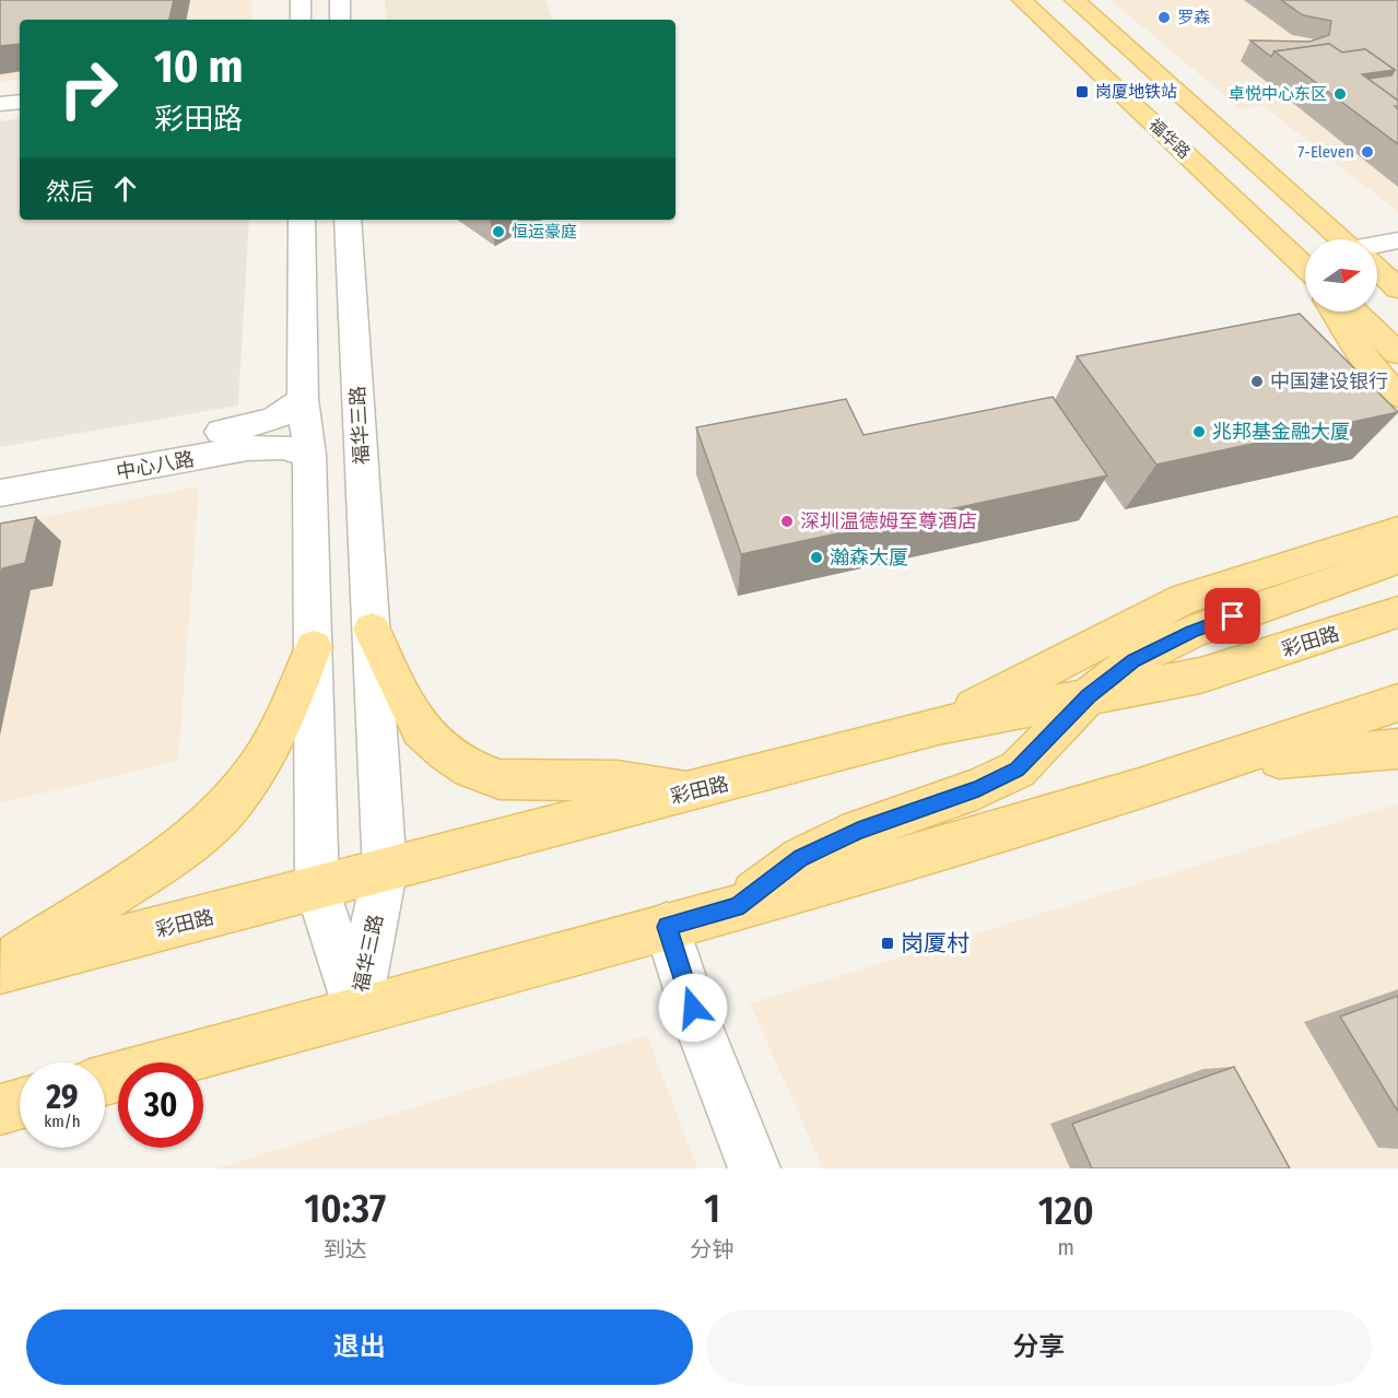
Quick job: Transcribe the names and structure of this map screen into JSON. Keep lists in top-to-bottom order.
{
  "streets": {
    "main road": ["福华路", "彩田路"],
    "street": ["福华三路", "中心八路"]
  },
  "crossings": [
    ["福华三路", "中心八路"],
    ["福华三路", "彩田路"]
  ],
  "places": {
    "other": [
      "罗森",
      "卓悦中心东区",
      "7-Eleven",
      "恒运豪庭",
      "中国建设银行",
      "兆邦基金融大厦",
      "深圳温德姆至尊酒店",
      "瀚森大厦"
    ],
    "transit": ["岗厦地铁站", "岗厦村"]
  },
  "north": "right",
  "page": {
    "turn": ["10 m", "彩田路"],
    "then": "然后",
    "speed": "29 km/h",
    "limit": "30",
    "eta": [
      "10:37",
      "到达",
      "1",
      "分钟",
      "120",
      "m"
    ],
    "buttons": ["退出", "分享"]
  }
}
